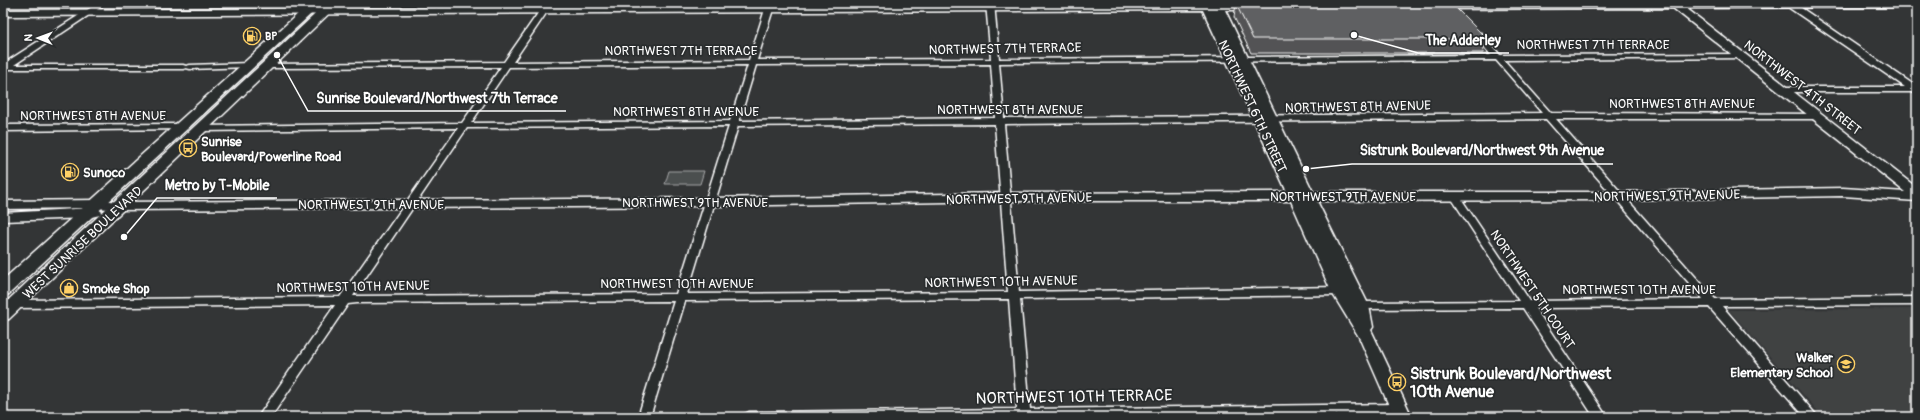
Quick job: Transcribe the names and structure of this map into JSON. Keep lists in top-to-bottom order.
{
  "streets": {
    "main road": [
      "NORTHWEST 4TH STREET",
      "NORTHWEST 6TH STREET",
      "NORTHWEST 9TH AVENUE",
      "WEST SUNRISE BOULEVARD"
    ],
    "street": [
      "NORTHWEST 7TH TERRACE",
      "NORTHWEST 8TH AVENUE",
      "NORTHWEST 10TH AVENUE",
      "NORTHWEST 5TH COURT",
      "NORTHWEST 10TH TERRACE"
    ]
  },
  "crossings": [
    ["NORTHWEST 7TH TERRACE", "NORTHWEST 4TH STREET"],
    ["NORTHWEST 7TH TERRACE", "NORTHWEST 6TH STREET"],
    ["NORTHWEST 7TH TERRACE", "WEST SUNRISE BOULEVARD"],
    ["NORTHWEST 4TH STREET", "NORTHWEST 8TH AVENUE"],
    ["NORTHWEST 4TH STREET", "NORTHWEST 9TH AVENUE"],
    ["NORTHWEST 8TH AVENUE", "NORTHWEST 6TH STREET"],
    ["NORTHWEST 8TH AVENUE", "WEST SUNRISE BOULEVARD"],
    ["NORTHWEST 6TH STREET", "NORTHWEST 9TH AVENUE"],
    ["NORTHWEST 6TH STREET", "NORTHWEST 10TH AVENUE"],
    ["NORTHWEST 6TH STREET", "NORTHWEST 10TH TERRACE"],
    ["NORTHWEST 9TH AVENUE", "WEST SUNRISE BOULEVARD"],
    ["NORTHWEST 9TH AVENUE", "NORTHWEST 5TH COURT"],
    ["WEST SUNRISE BOULEVARD", "NORTHWEST 10TH AVENUE"],
    ["NORTHWEST 10TH AVENUE", "NORTHWEST 5TH COURT"]
  ],
  "places": {
    "other": [
      "The Adderley",
      "Sunrise Boulevard/Northwest 7th Terrace",
      "Sistrunk Boulevard/Northwest 9th Avenue",
      "Metro by T-Mobile"
    ],
    "fuel station": ["BP", "Sunoco"],
    "bus stop": ["Sunrise Boulevard/Powerline Road", "Sistrunk Boulevard/Northwest 10th Avenue"],
    "shop": ["Smoke Shop"],
    "school or university": ["Walker Elementary School"]
  },
  "north": "left"
}
